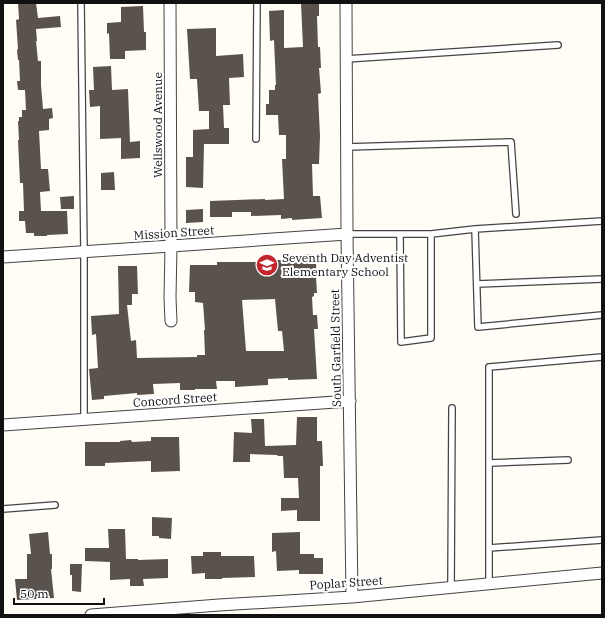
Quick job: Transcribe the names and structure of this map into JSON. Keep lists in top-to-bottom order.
{
  "streets": {
    "street": [
      "Wellswood Avenue",
      "Mission Street",
      "South Garfield Street",
      "Concord Street",
      "Poplar Street"
    ]
  },
  "crossings": [
    ["Wellswood Avenue", "Mission Street"],
    ["Mission Street", "South Garfield Street"],
    ["South Garfield Street", "Concord Street"],
    ["South Garfield Street", "Poplar Street"]
  ],
  "places": {
    "school or university": ["Seventh Day Adventist Elementary School"]
  },
  "scale_bar": "50 m"
}
